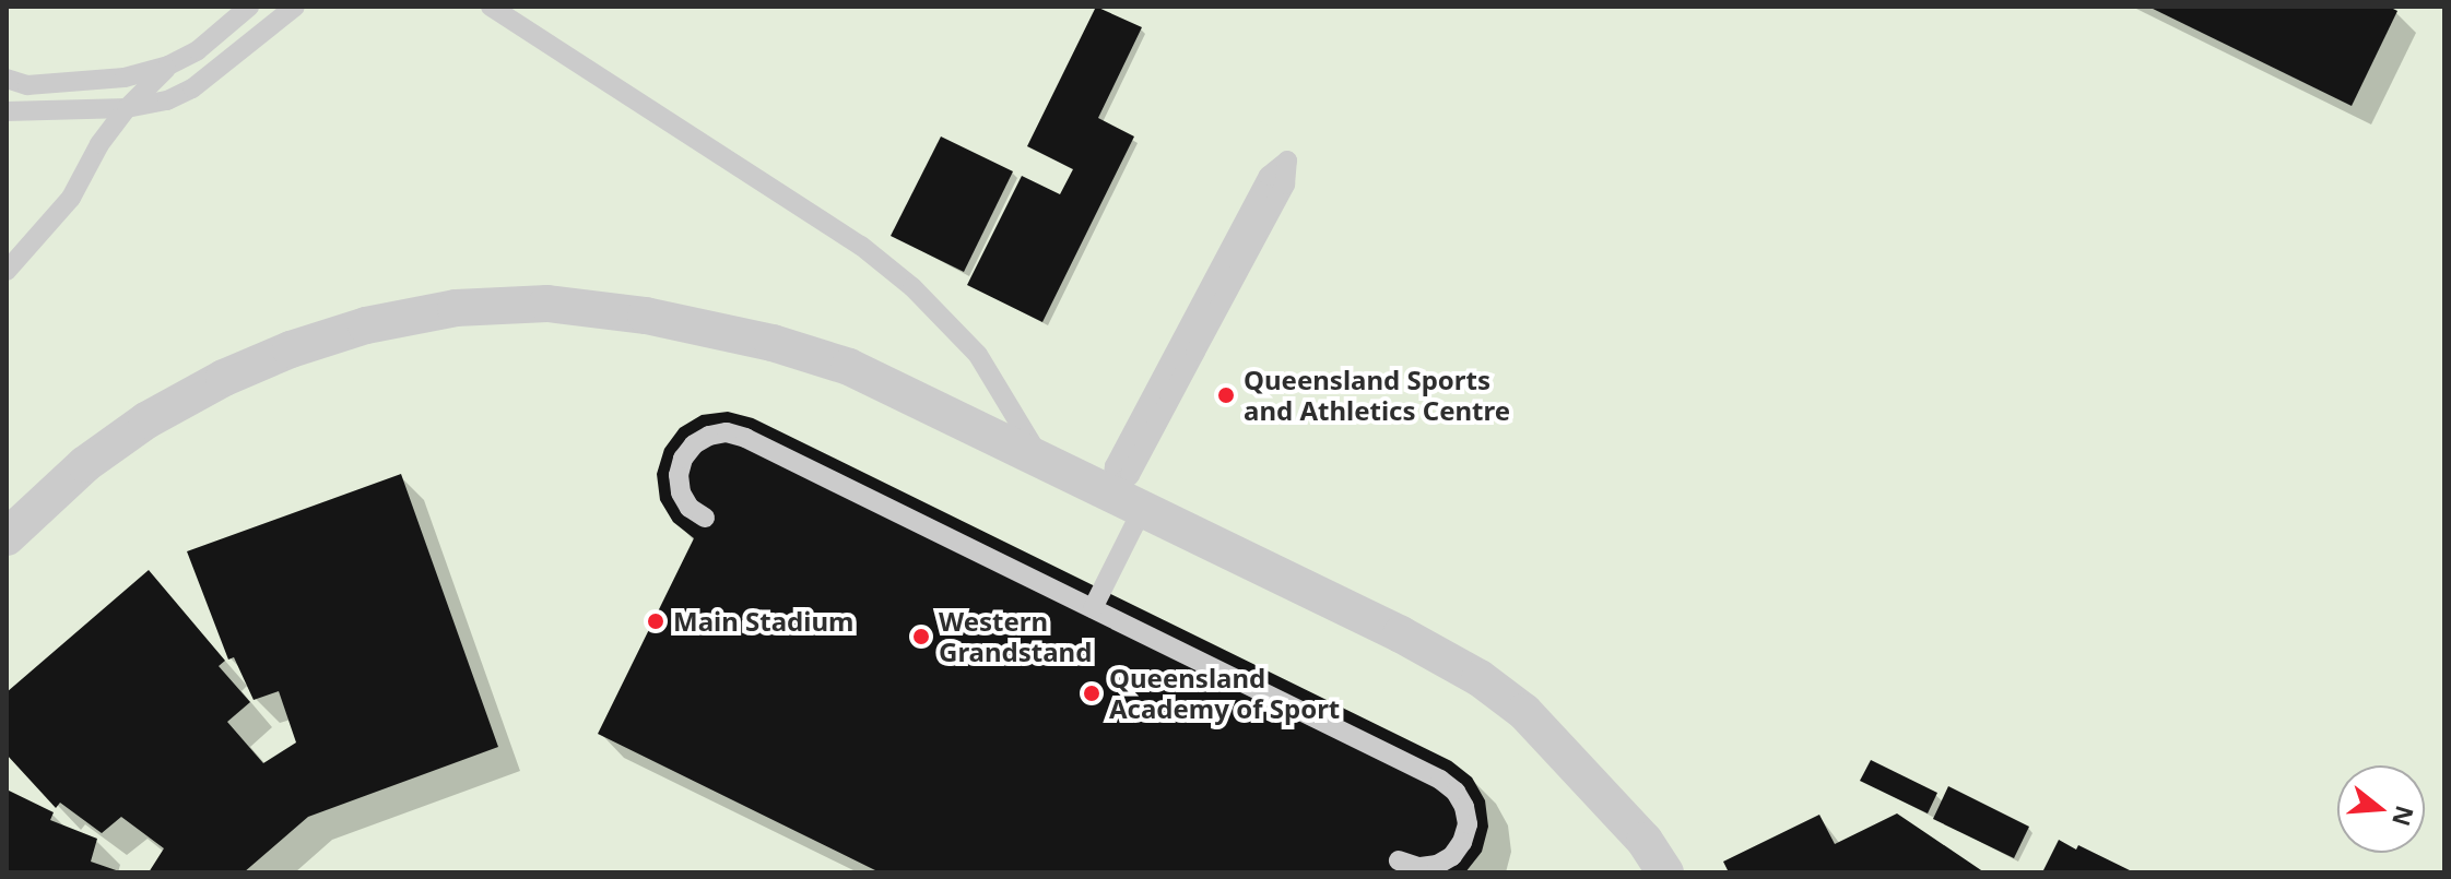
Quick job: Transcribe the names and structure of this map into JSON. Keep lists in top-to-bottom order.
{
  "places": [
    "Queensland Sports and Athletics Centre",
    "Main Stadium",
    "Western Grandstand",
    "Queensland Academy of Sport"
  ],
  "north": "right"
}
